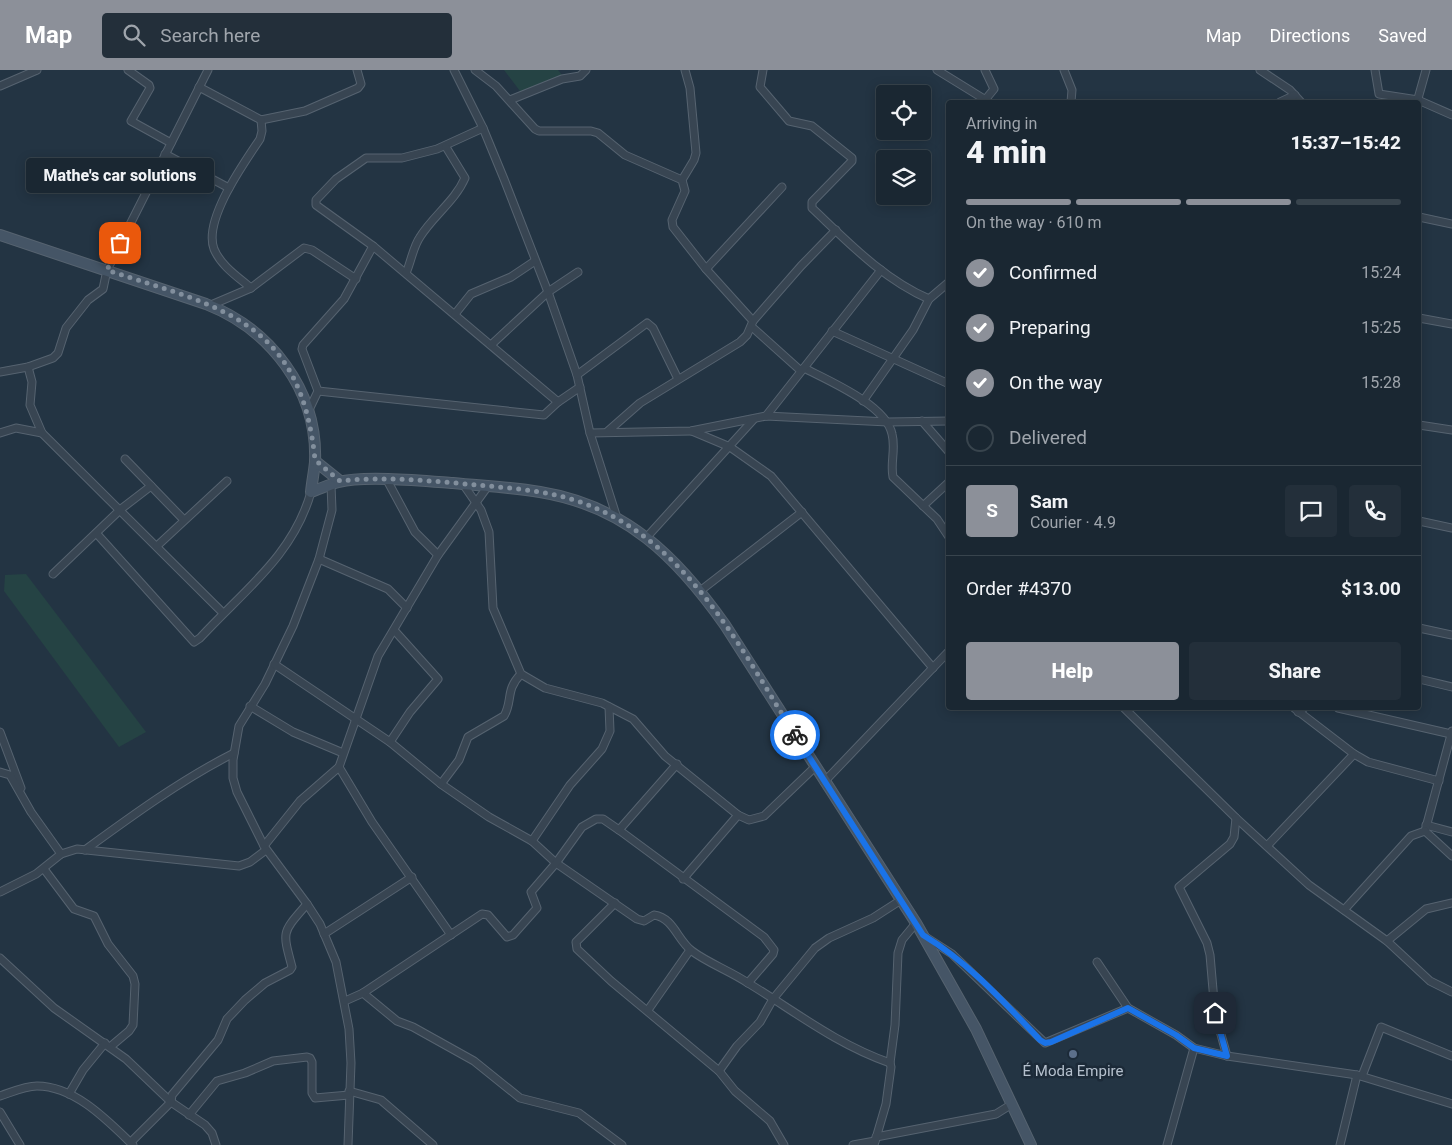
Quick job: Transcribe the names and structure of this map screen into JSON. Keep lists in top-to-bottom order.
{
  "places": ["Mathe's car solutions", "É Moda Empire"],
  "page": {
    "header": "Map",
    "search": "Search here",
    "nav": ["Map", "Directions", "Saved"],
    "heading": ["4 min", "Arriving in", "15:37–15:42"],
    "panel": [
      "Sam",
      "Courier · 4.9",
      "Order #4370",
      "$13.00"
    ],
    "bubble": "Mathe's car solutions",
    "bar": "On the way · 610 m",
    "list": [
      ["Confirmed", "15:24"],
      ["Preparing", "15:25"],
      ["On the way", "15:28"],
      "Delivered"
    ],
    "round": "S",
    "buttons": ["Help", "Share"]
  }
}
